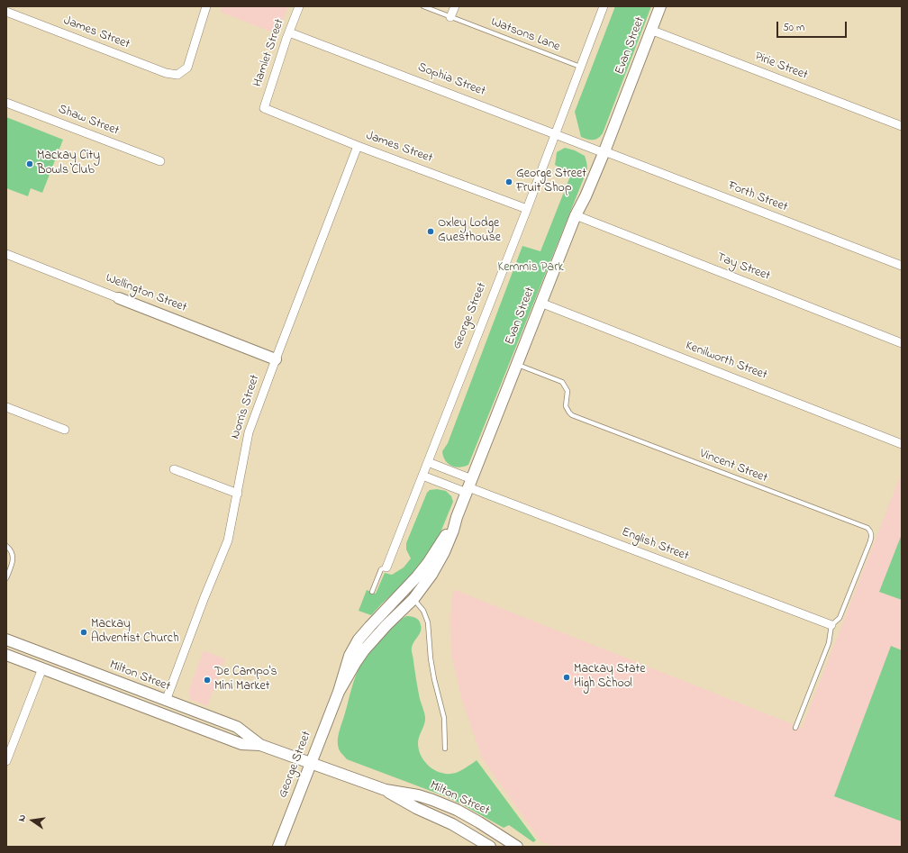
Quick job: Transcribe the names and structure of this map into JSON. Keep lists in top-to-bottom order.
{
  "streets": {
    "street": [
      "James Street",
      "Evan Street",
      "Hamlet Street",
      "Pirie Street",
      "Sophia Street",
      "Shaw Street",
      "Forth Street",
      "Tay Street",
      "Wellington Street",
      "George Street",
      "Kenilworth Street",
      "Norris Street",
      "English Street",
      "Milton Street"
    ],
    "lane": ["Watsons Lane", "Vincent Street"]
  },
  "crossings": [
    ["James Street", "Hamlet Street"],
    ["James Street", "George Street"],
    ["James Street", "Norris Street"],
    ["Watsons Lane", "George Street"],
    ["Evan Street", "Pirie Street"],
    ["Evan Street", "Sophia Street"],
    ["Evan Street", "Forth Street"],
    ["Evan Street", "Tay Street"],
    ["Evan Street", "George Street"],
    ["Evan Street", "Kenilworth Street"],
    ["Evan Street", "Vincent Street"],
    ["Evan Street", "English Street"],
    ["Hamlet Street", "Sophia Street"],
    ["Sophia Street", "Forth Street"],
    ["Sophia Street", "George Street"],
    ["Wellington Street", "Norris Street"],
    ["George Street", "Milton Street"],
    ["Norris Street", "Milton Street"],
    ["Vincent Street", "English Street"]
  ],
  "parks": ["Kemmis Park"],
  "places": [
    "Mackay City Bowls Club",
    "George Street Fruit Shop",
    "Oxley Lodge Guesthouse",
    "Mackay Adventist Church",
    "Mackay State High School",
    "De Campo's Mini Market"
  ],
  "scale_bar": "50 m",
  "north": "left"
}
